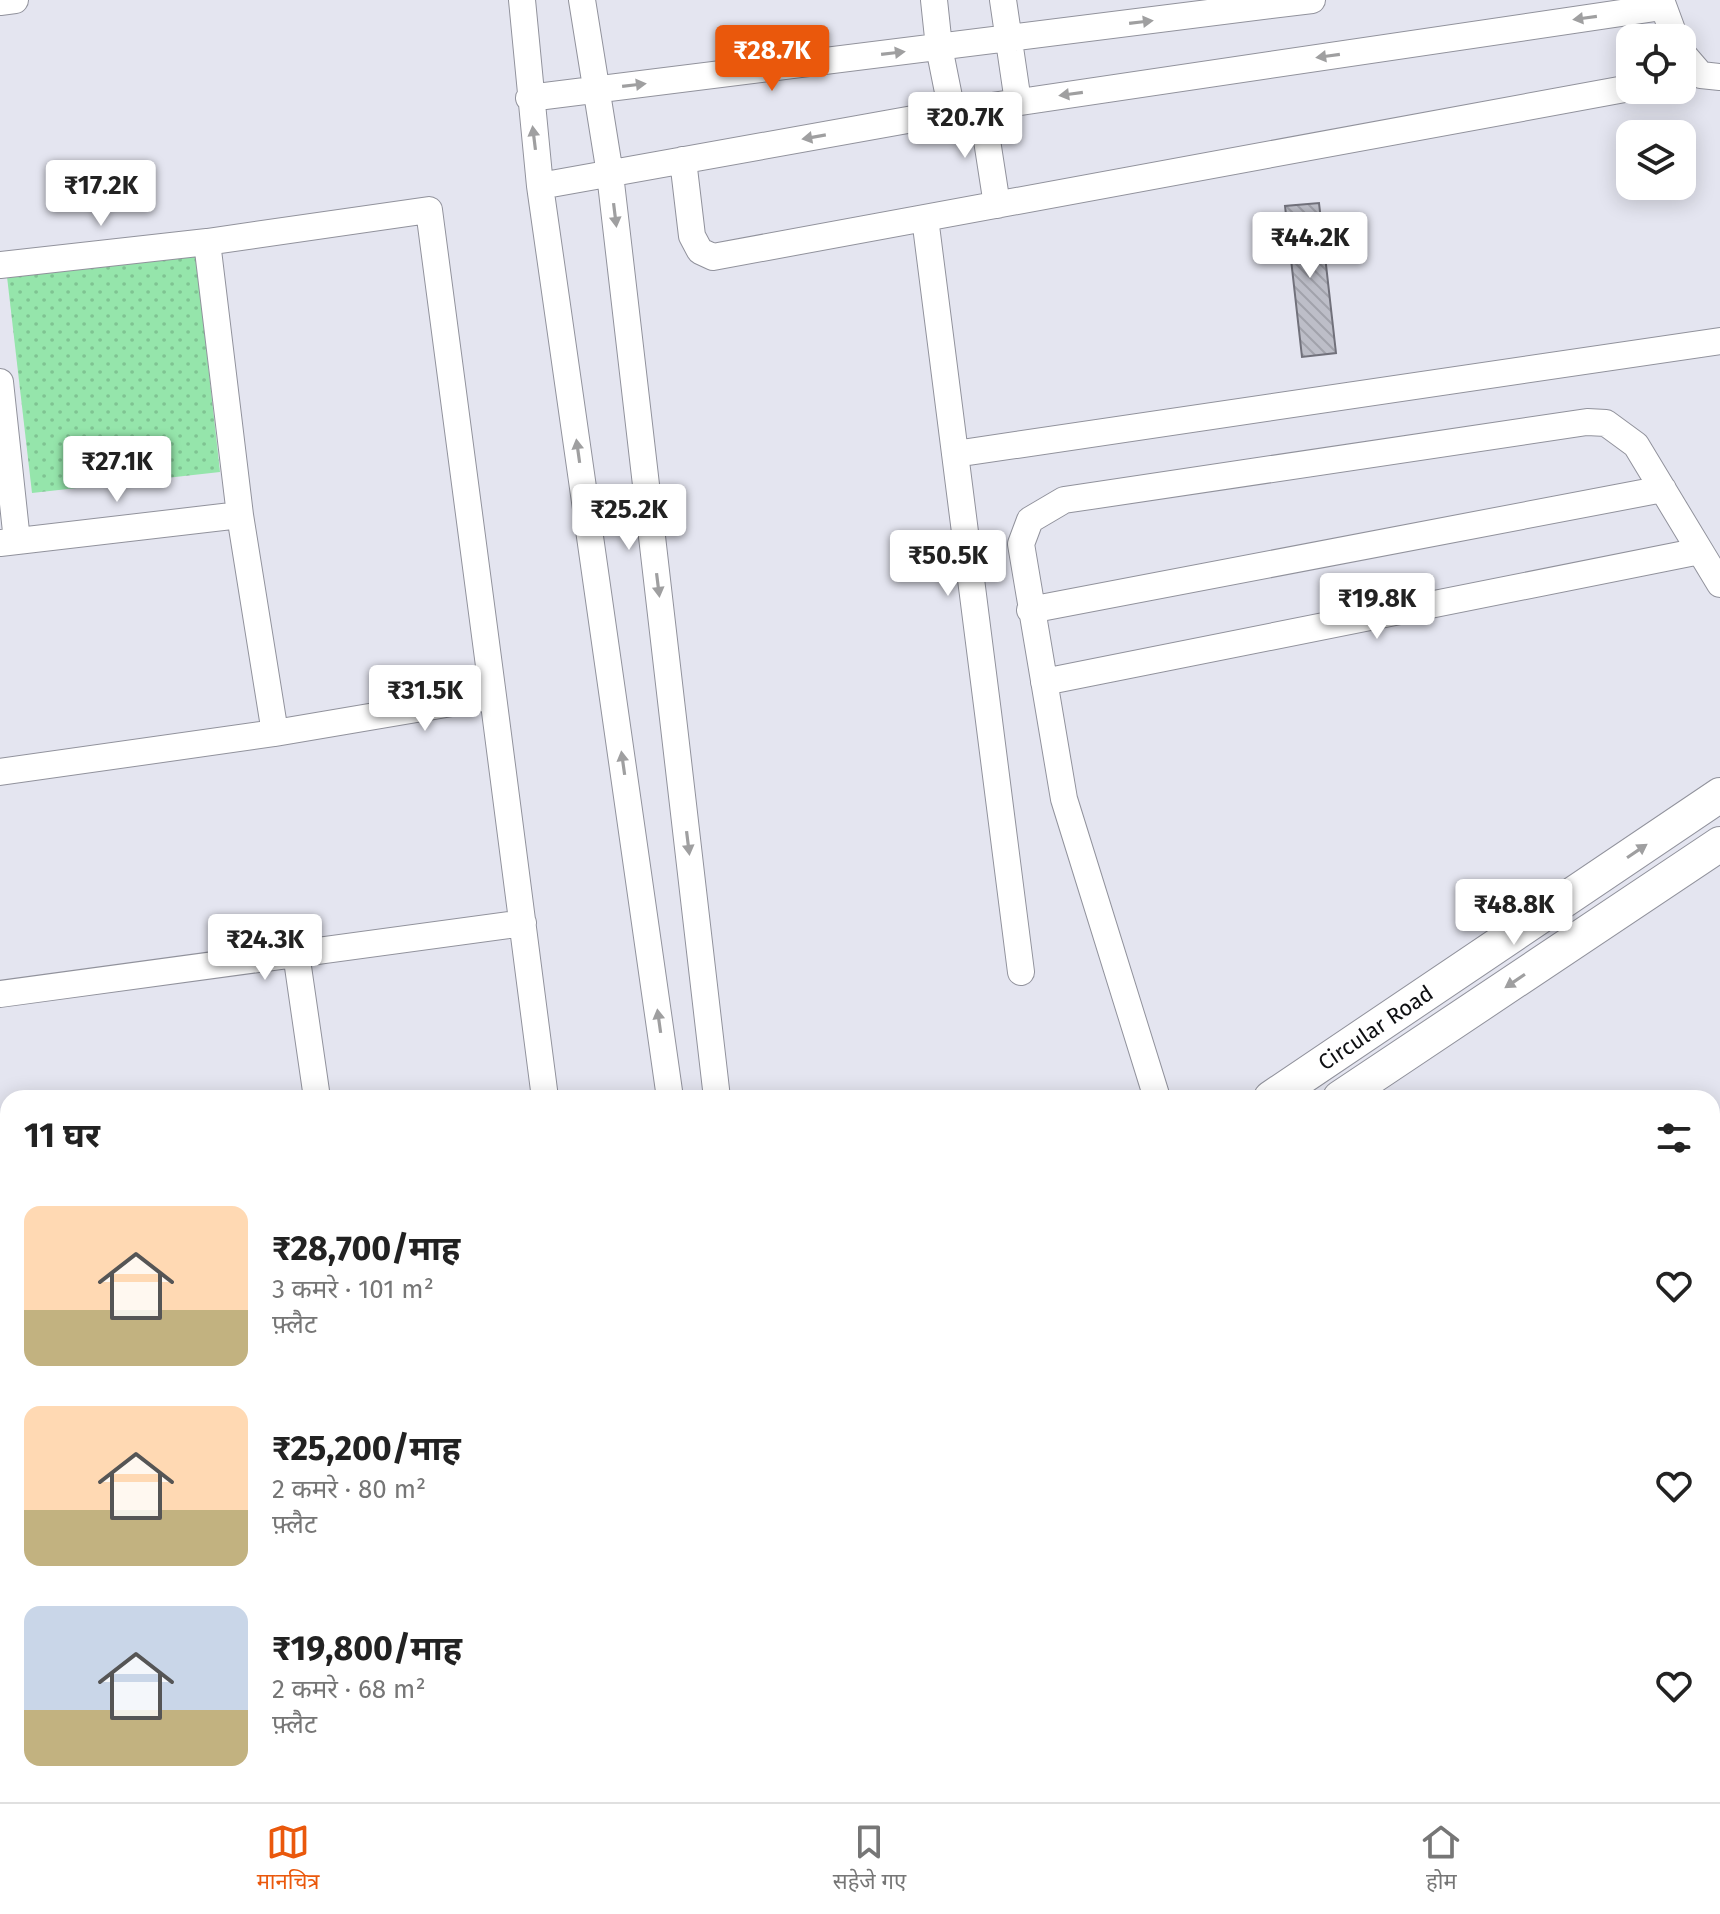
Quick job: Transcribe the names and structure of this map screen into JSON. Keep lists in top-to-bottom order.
{
  "streets": {
    "street": ["Circular Road"]
  },
  "page": {
    "price": [
      "₹28.7K",
      "₹20.7K",
      "₹17.2K",
      "₹44.2K",
      "₹27.1K",
      "₹25.2K",
      "₹50.5K",
      "₹19.8K",
      "₹31.5K",
      "₹48.8K",
      "₹24.3K"
    ],
    "heading": "11 घर",
    "list": [
      {
        "name": "₹28,700/माह",
        "note": "3 कमरे · 101 m² · फ़्लैट"
      },
      {
        "name": "₹25,200/माह",
        "note": "2 कमरे · 80 m² · फ़्लैट"
      },
      {
        "name": "₹19,800/माह",
        "note": "2 कमरे · 68 m² · फ़्लैट"
      }
    ],
    "tabs": ["मानचित्र", "सहेजे गए", "होम"]
  }
}
